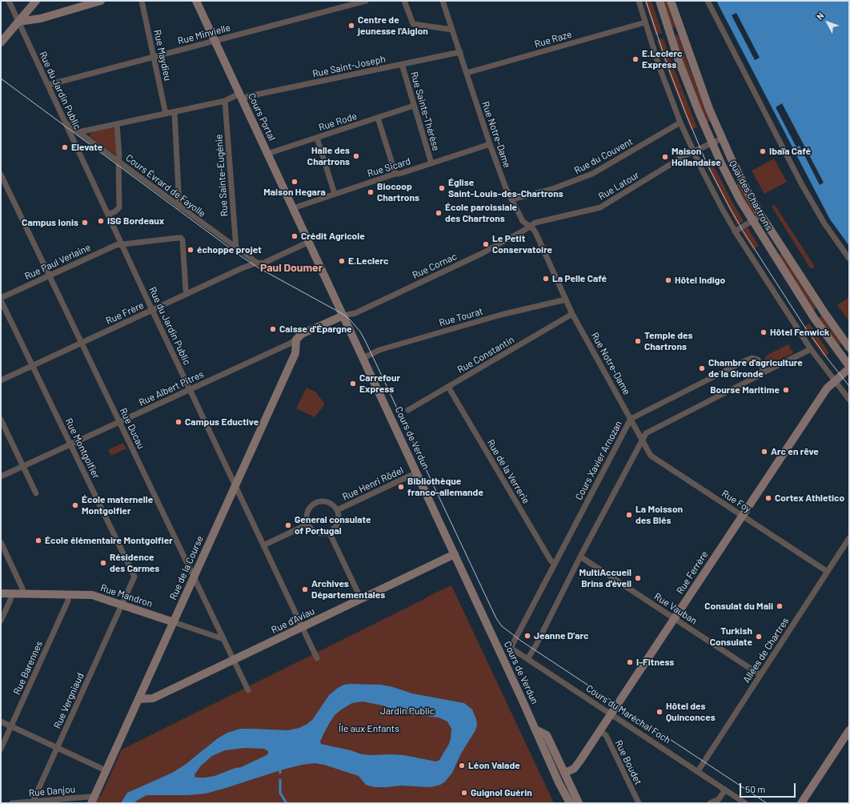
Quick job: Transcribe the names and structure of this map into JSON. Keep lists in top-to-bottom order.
{
  "streets": {
    "main road": [
      "Cours Portal",
      "Quai des Chartrons",
      "Cours de Verdun",
      "Rue de la Course",
      "Rue Ferrère",
      "Rue Mandron",
      "Rue d'Aviau"
    ],
    "street": [
      "Rue Minvielle",
      "Rue Raze",
      "Rue Maydieu",
      "Rue Saint-Joseph",
      "Rue du Jardin Public",
      "Rue Sainte-Thérèse",
      "Rue Rode",
      "Rue Notre-Dame",
      "Rue du Couvent",
      "Rue Sicard",
      "Rue Sainte-Eugénie",
      "Cours Évrard de Fayolle",
      "Rue Latour",
      "Rue Paul Verlaine",
      "Rue Cornac",
      "Rue Frère",
      "Rue Tourat",
      "Rue Constantin",
      "Rue Albert Pitres",
      "Rue Ducau",
      "Rue Montgolfier",
      "Cours Xavier Arnozan",
      "Rue de la Verrerie",
      "Rue Henri Rödel",
      "Rue Foy",
      "Rue Vauban",
      "Allées de Chartres",
      "Rue Barennes",
      "Rue Vergniaud",
      "Cours du Maréchal Foch",
      "Rue Boudet",
      "Rue Danjou"
    ]
  },
  "crossings": [
    ["Rue Minvielle", "Rue Maydieu"],
    ["Rue Minvielle", "Rue du Jardin Public"],
    ["Rue Minvielle", "Cours Portal"],
    ["Rue Raze", "Rue Notre-Dame"],
    ["Rue Maydieu", "Rue Saint-Joseph"],
    ["Rue Saint-Joseph", "Rue Sainte-Thérèse"],
    ["Rue Saint-Joseph", "Cours Portal"],
    ["Rue Saint-Joseph", "Rue Notre-Dame"],
    ["Rue Saint-Joseph", "Rue Sainte-Eugénie"],
    ["Rue Saint-Joseph", "Cours Évrard de Fayolle"],
    ["Rue du Jardin Public", "Cours Évrard de Fayolle"],
    ["Rue du Jardin Public", "Rue Paul Verlaine"],
    ["Rue du Jardin Public", "Rue Frère"],
    ["Rue du Jardin Public", "Rue Albert Pitres"],
    ["Rue du Jardin Public", "Rue de la Course"],
    ["Rue du Jardin Public", "Rue d'Aviau"],
    ["Rue Sainte-Thérèse", "Rue Rode"],
    ["Rue Sainte-Thérèse", "Rue Sicard"],
    ["Cours Portal", "Rue Rode"],
    ["Cours Portal", "Rue Sicard"],
    ["Cours Portal", "Rue Frère"],
    ["Cours Portal", "Cours de Verdun"],
    ["Rue Notre-Dame", "Rue du Couvent"],
    ["Rue Notre-Dame", "Rue Sicard"],
    ["Rue Notre-Dame", "Rue Latour"],
    ["Rue Notre-Dame", "Rue Cornac"],
    ["Rue Notre-Dame", "Rue Tourat"],
    ["Rue Notre-Dame", "Rue Constantin"],
    ["Rue Notre-Dame", "Cours Xavier Arnozan"],
    ["Rue Notre-Dame", "Rue Foy"],
    ["Rue Sainte-Eugénie", "Cours Évrard de Fayolle"],
    ["Cours Évrard de Fayolle", "Rue Frère"],
    ["Rue Latour", "Quai des Chartrons"],
    ["Rue Latour", "Rue Cornac"],
    ["Rue Paul Verlaine", "Rue Frère"],
    ["Rue Paul Verlaine", "Rue Ducau"],
    ["Rue Paul Verlaine", "Rue Montgolfier"],
    ["Rue Cornac", "Cours de Verdun"],
    ["Rue Frère", "Rue Ducau"],
    ["Rue Frère", "Cours de Verdun"],
    ["Rue Frère", "Rue Montgolfier"],
    ["Rue Tourat", "Cours de Verdun"],
    ["Rue Constantin", "Rue de la Verrerie"],
    ["Rue Albert Pitres", "Rue Ducau"],
    ["Rue Albert Pitres", "Rue Montgolfier"],
    ["Rue Albert Pitres", "Rue de la Course"],
    ["Rue Ducau", "Rue de la Course"],
    ["Rue Ducau", "Rue Mandron"],
    ["Rue Ducau", "Rue d'Aviau"],
    ["Cours de Verdun", "Rue Henri Rödel"],
    ["Cours de Verdun", "Rue d'Aviau"],
    ["Rue Montgolfier", "Rue Mandron"],
    ["Rue Montgolfier", "Rue Vergniaud"],
    ["Cours Xavier Arnozan", "Rue de la Verrerie"],
    ["Cours Xavier Arnozan", "Cours du Maréchal Foch"],
    ["Rue Foy", "Rue Ferrère"],
    ["Rue Foy", "Allées de Chartres"],
    ["Rue de la Course", "Rue Mandron"],
    ["Rue de la Course", "Rue d'Aviau"],
    ["Rue de la Course", "Rue Danjou"],
    ["Rue Ferrère", "Rue Vauban"],
    ["Rue Ferrère", "Cours du Maréchal Foch"],
    ["Rue Ferrère", "Rue Boudet"],
    ["Rue Mandron", "Rue Barennes"],
    ["Rue Mandron", "Rue Vergniaud"],
    ["Rue Vauban", "Allées de Chartres"],
    ["Allées de Chartres", "Cours du Maréchal Foch"],
    ["Rue Vergniaud", "Rue Danjou"]
  ],
  "districts": ["Paul Doumer"],
  "parks": ["Jardin Public", "Île aux Enfants"],
  "places": [
    "Centre de jeunesse l'Aiglon",
    "E.Leclerc Express",
    "Elevate",
    "Ibaïa Café",
    "Halle des Chartrons",
    "Maison Hollandaise",
    "Maison Hegara",
    "Église Saint-Louis-des-Chartrons",
    "Biocoop Chartrons",
    "École paroissiale des Chartrons",
    "ISG Bordeaux",
    "Campus Ionis",
    "Crédit Agricole",
    "Le Petit Conservatoire",
    "échoppe projet",
    "E.Leclerc",
    "La Pelle Café",
    "Hôtel Indigo",
    "Caisse d'Épargne",
    "Hôtel Fenwick",
    "Temple des Chartrons",
    "Chambre d'agriculture de la Gironde",
    "Carrefour Express",
    "Bourse Maritime",
    "Campus Eductive",
    "Arc en rêve",
    "Bibliothèque franco-allemande",
    "Cortex Athletico",
    "École maternelle Montgolfier",
    "La Moisson des Blés",
    "General consulate of Portugal",
    "École élémentaire Montgolfier",
    "Résidence des Carmes",
    "MultiAccueil Brins d'éveil",
    "Archives Départementales",
    "Consulat du Mali",
    "Jeanne D'arc",
    "Turkish Consulate",
    "I-Fitness",
    "Hôtel des Quinconces",
    "Léon Valade",
    "Guignol Guérin"
  ],
  "scale_bar": "50 m",
  "north": "top left"
}
